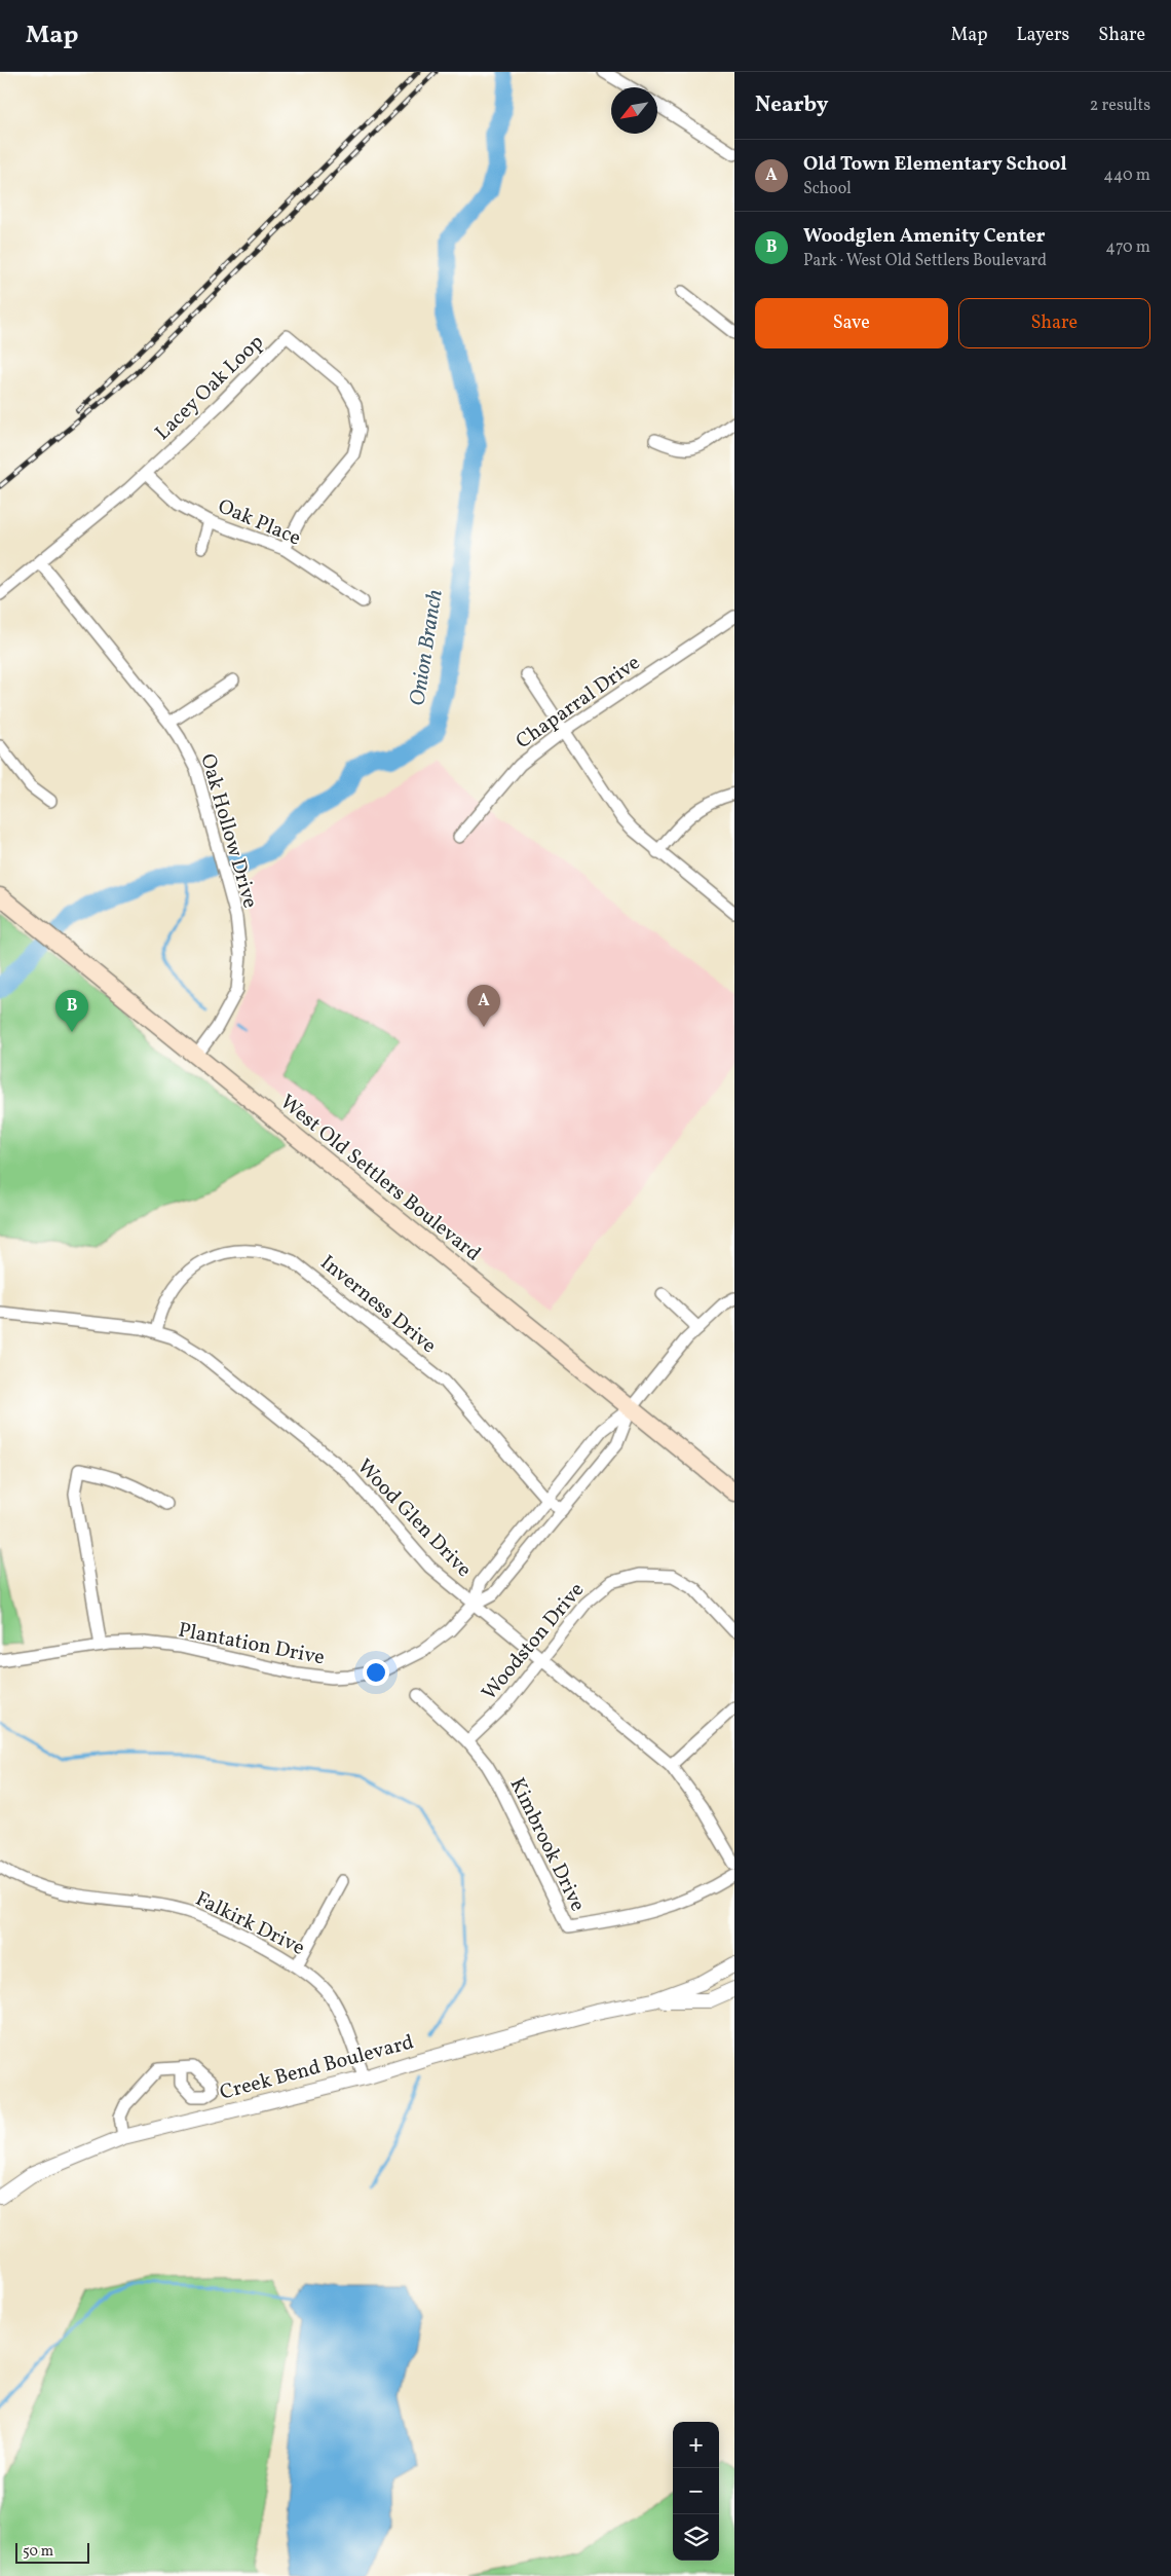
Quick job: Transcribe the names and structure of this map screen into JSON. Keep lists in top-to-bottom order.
{
  "streets": {
    "main road": ["West Old Settlers Boulevard"],
    "street": [
      "Lacey Oak Loop",
      "Oak Place",
      "Chaparral Drive",
      "Oak Hollow Drive",
      "Inverness Drive",
      "Wood Glen Drive",
      "Woodston Drive",
      "Plantation Drive",
      "Kimbrook Drive",
      "Falkirk Drive",
      "Creek Bend Boulevard"
    ]
  },
  "crossings": [
    ["Lacey Oak Loop", "Oak Place"],
    ["Lacey Oak Loop", "Oak Hollow Drive"],
    ["Oak Hollow Drive", "West Old Settlers Boulevard"],
    ["West Old Settlers Boulevard", "Plantation Drive"],
    ["Inverness Drive", "Wood Glen Drive"],
    ["Inverness Drive", "Plantation Drive"],
    ["Wood Glen Drive", "Woodston Drive"],
    ["Wood Glen Drive", "Plantation Drive"],
    ["Woodston Drive", "Kimbrook Drive"],
    ["Falkirk Drive", "Creek Bend Boulevard"]
  ],
  "water": ["Onion Branch"],
  "scale_bar": "50 m",
  "north": "bottom left",
  "page": {
    "header": "Map",
    "nav": ["Map", "Layers", "Share"],
    "heading": ["Nearby", "2 results"],
    "list": [
      {
        "mark": "A",
        "name": "Old Town Elementary School",
        "note": "School",
        "value": "440 m"
      },
      {
        "mark": "B",
        "name": "Woodglen Amenity Center",
        "note": "Park · West Old Settlers Boulevard",
        "value": "470 m"
      }
    ],
    "buttons": ["Save", "Share"],
    "pins": ["A", "B"],
    "map_buttons": ["+", "−"],
    "scale": "50 m"
  }
}
